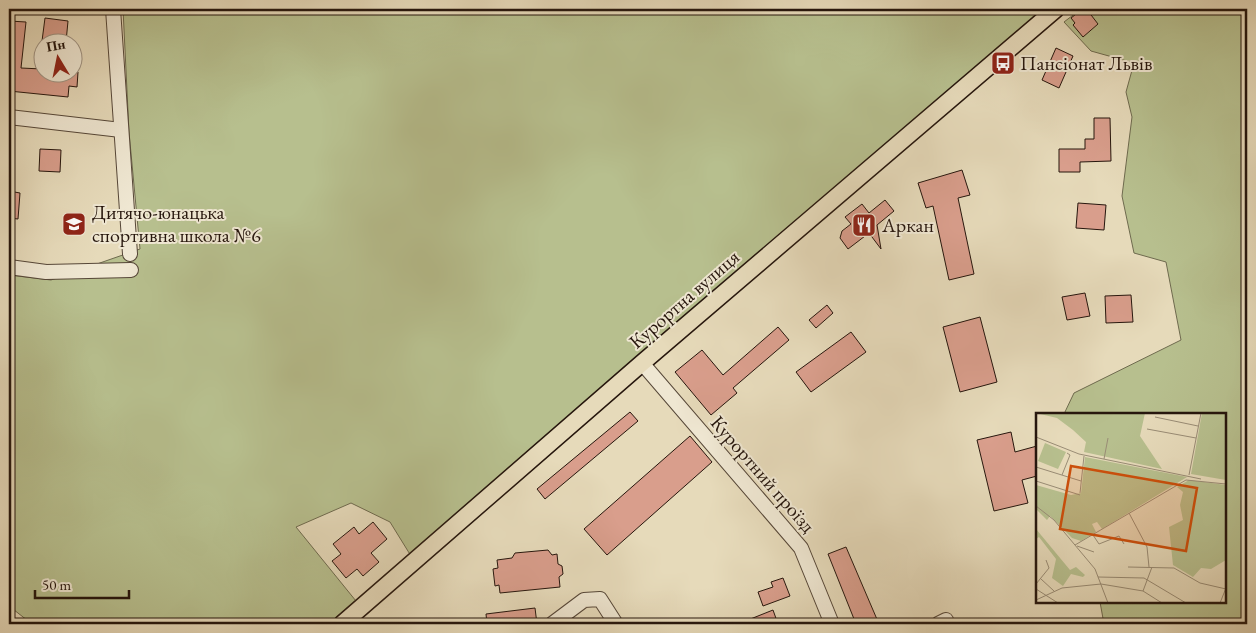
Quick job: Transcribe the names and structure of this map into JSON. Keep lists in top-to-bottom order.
{
  "streets": {
    "main road": ["Курортна вулиця"],
    "street": ["Курортний проїзд"]
  },
  "crossings": [
    ["Курортна вулиця", "Курортний проїзд"]
  ],
  "places": {
    "bus stop": ["Пансіонат Львів"],
    "school or university": ["Дитячо-юнацька спортивна школа №6"],
    "restaurant": ["Аркан"]
  },
  "scale_bar": "50 m",
  "north": "top"
}
